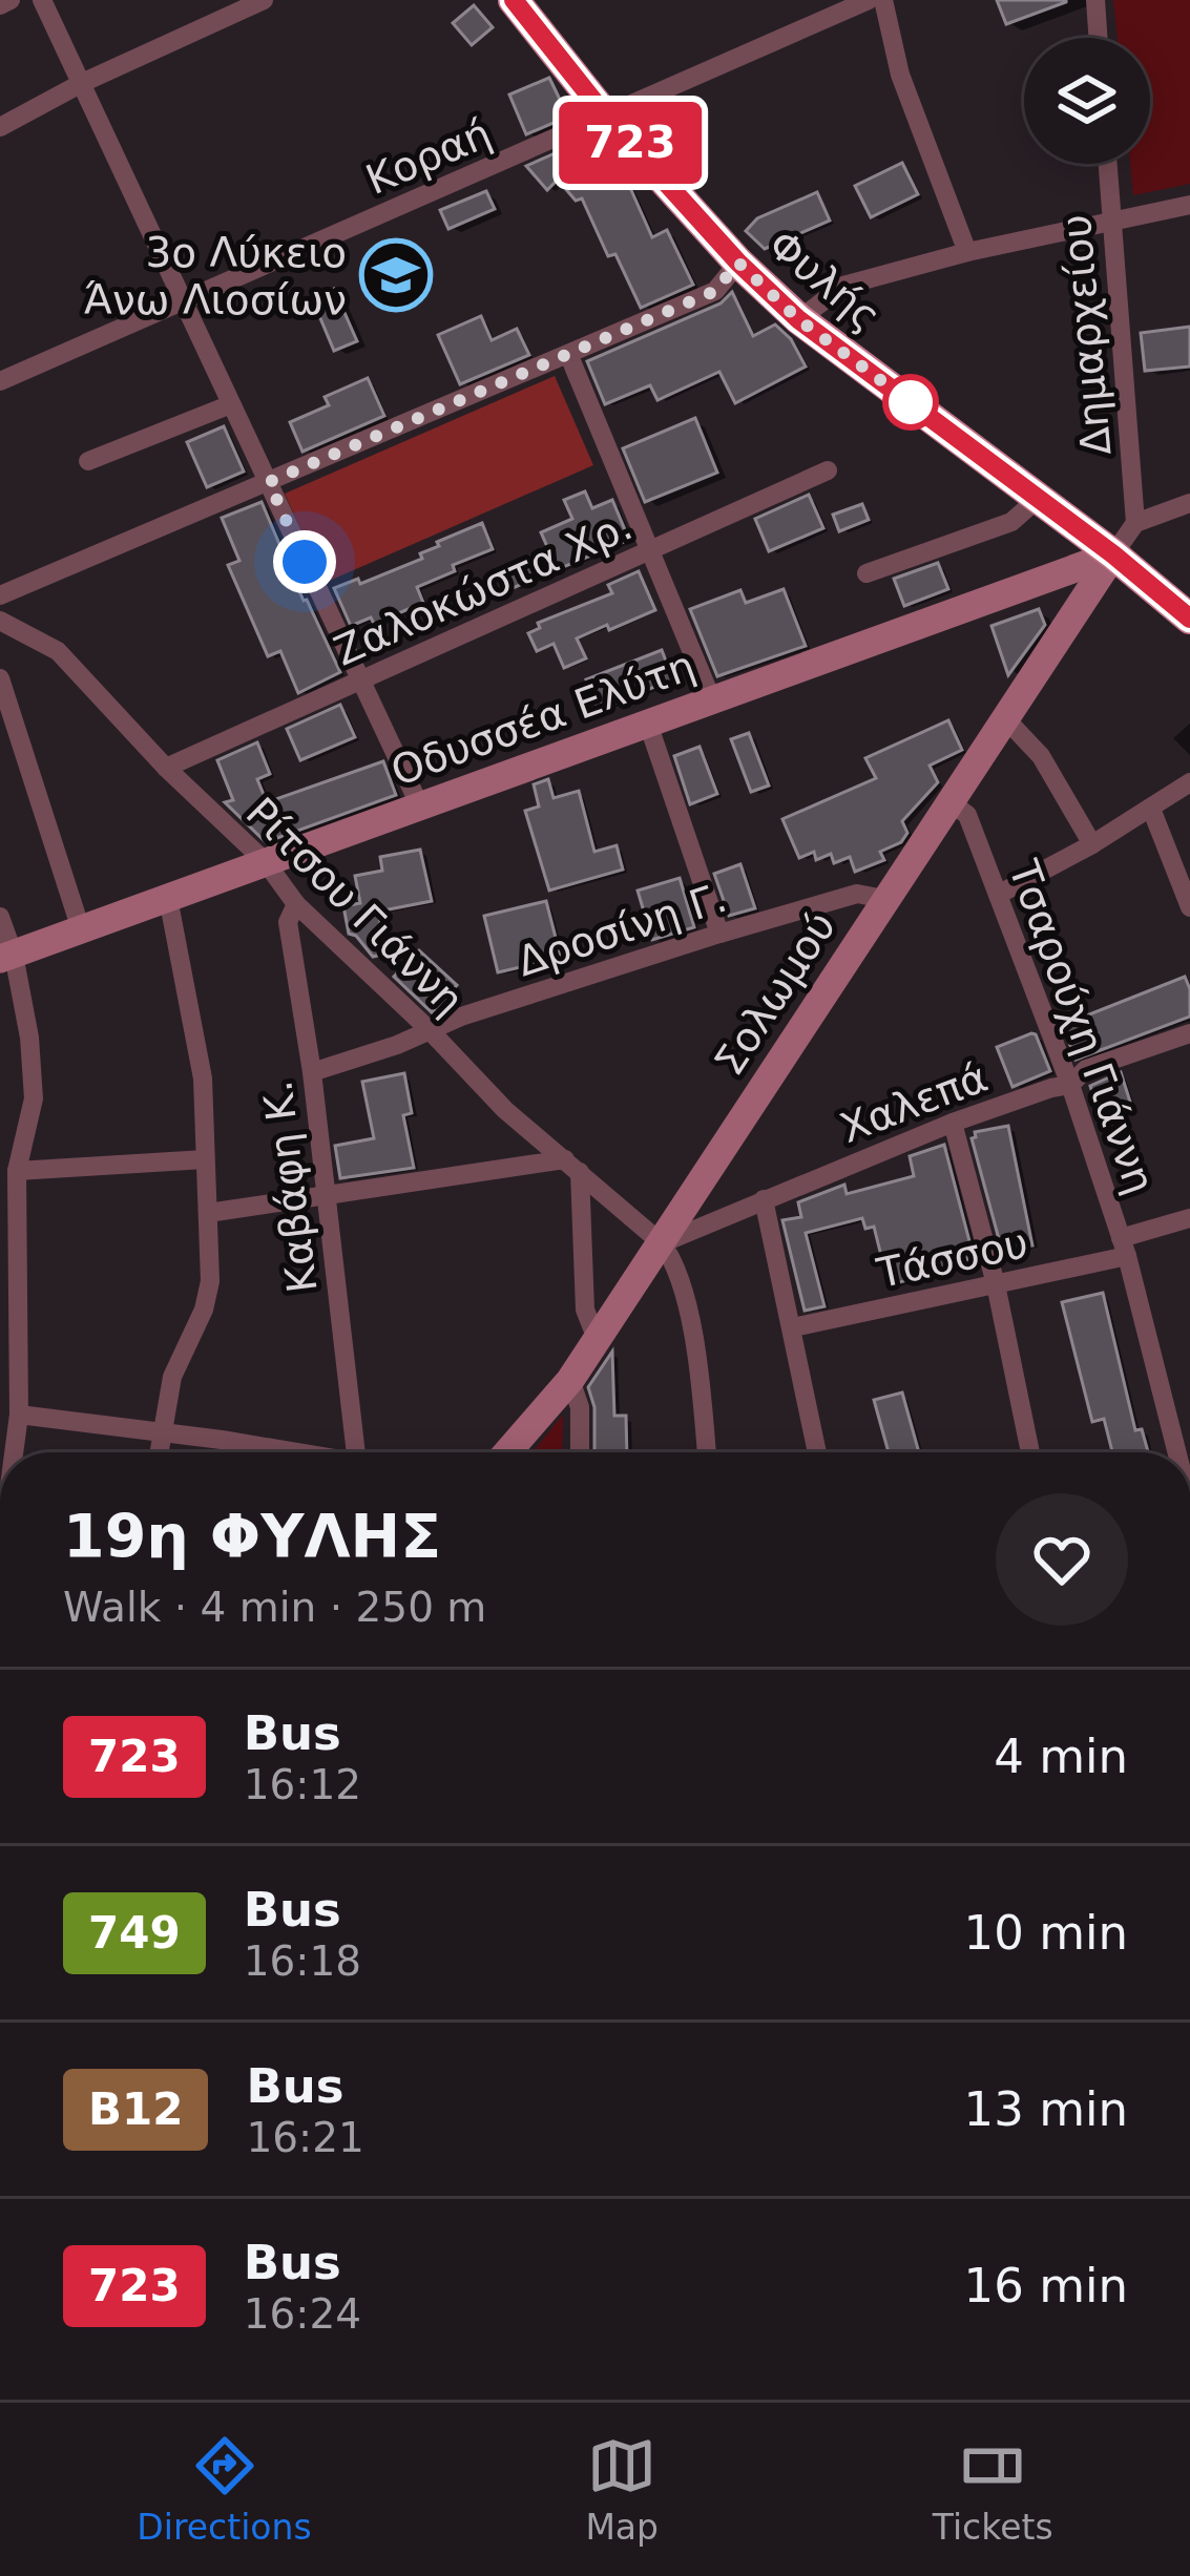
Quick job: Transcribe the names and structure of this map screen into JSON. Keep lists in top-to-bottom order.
{
  "streets": {
    "main road": ["Φυλής"],
    "street": [
      "Κοραή",
      "Δημαρχείου",
      "Ζαλοκώστα Χρ.",
      "Οδυσσέα Ελύτη",
      "Ρίτσου Γιάννη",
      "Δροσίνη Γ.",
      "Σολωμού",
      "Τσαρούχη Γιάννη",
      "Χαλεπά",
      "Καβάφη Κ.",
      "Τάσσου"
    ]
  },
  "crossings": [
    ["Κοραή", "Φυλής"],
    ["Φυλής", "Οδυσσέα Ελύτη"],
    ["Φυλής", "Σολωμού"],
    ["Ζαλοκώστα Χρ.", "Ρίτσου Γιάννη"],
    ["Οδυσσέα Ελύτη", "Ρίτσου Γιάννη"],
    ["Οδυσσέα Ελύτη", "Σολωμού"],
    ["Ρίτσου Γιάννη", "Δροσίνη Γ."],
    ["Ρίτσου Γιάννη", "Σολωμού"],
    ["Ρίτσου Γιάννη", "Χαλεπά"],
    ["Ρίτσου Γιάννη", "Καβάφη Κ."],
    ["Δροσίνη Γ.", "Σολωμού"],
    ["Δροσίνη Γ.", "Καβάφη Κ."],
    ["Σολωμού", "Τσαρούχη Γιάννη"],
    ["Σολωμού", "Χαλεπά"],
    ["Τσαρούχη Γιάννη", "Χαλεπά"],
    ["Τσαρούχη Γιάννη", "Τάσσου"]
  ],
  "places": {
    "school or university": ["3ο Λύκειο Άνω Λιοσίων"]
  },
  "lines": ["bus line 723"],
  "page": {
    "on_map": "723",
    "heading": ["19η ΦΥΛΗΣ", "Walk · 4 min · 250 m"],
    "list": [
      {
        "mark": "723",
        "name": "Bus",
        "note": "16:12",
        "value": "4 min"
      },
      {
        "mark": "749",
        "name": "Bus",
        "note": "16:18",
        "value": "10 min"
      },
      {
        "mark": "Β12",
        "name": "Bus",
        "note": "16:21",
        "value": "13 min"
      },
      {
        "mark": "723",
        "name": "Bus",
        "note": "16:24",
        "value": "16 min"
      }
    ],
    "tabs": ["Directions", "Map", "Tickets"]
  }
}
